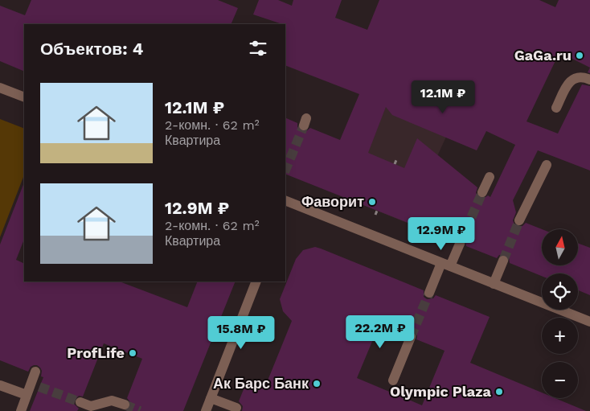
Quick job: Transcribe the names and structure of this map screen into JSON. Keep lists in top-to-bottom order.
{
  "places": [
    "GaGa.ru",
    "Фаворит",
    "ProfLife",
    "Ак Барс Банк",
    "Olympic Plaza"
  ],
  "north": "top",
  "page": {
    "heading": "Объектов: 4",
    "list": [
      {
        "name": "12.1M ₽",
        "note": "2-комн. · 62 m² · Квартира"
      },
      {
        "name": "12.9M ₽",
        "note": "2-комн. · 62 m² · Квартира"
      }
    ],
    "price": [
      "12.1M ₽",
      "12.9M ₽",
      "22.2M ₽",
      "15.8M ₽"
    ],
    "map_buttons": ["+", "−"]
  }
}
